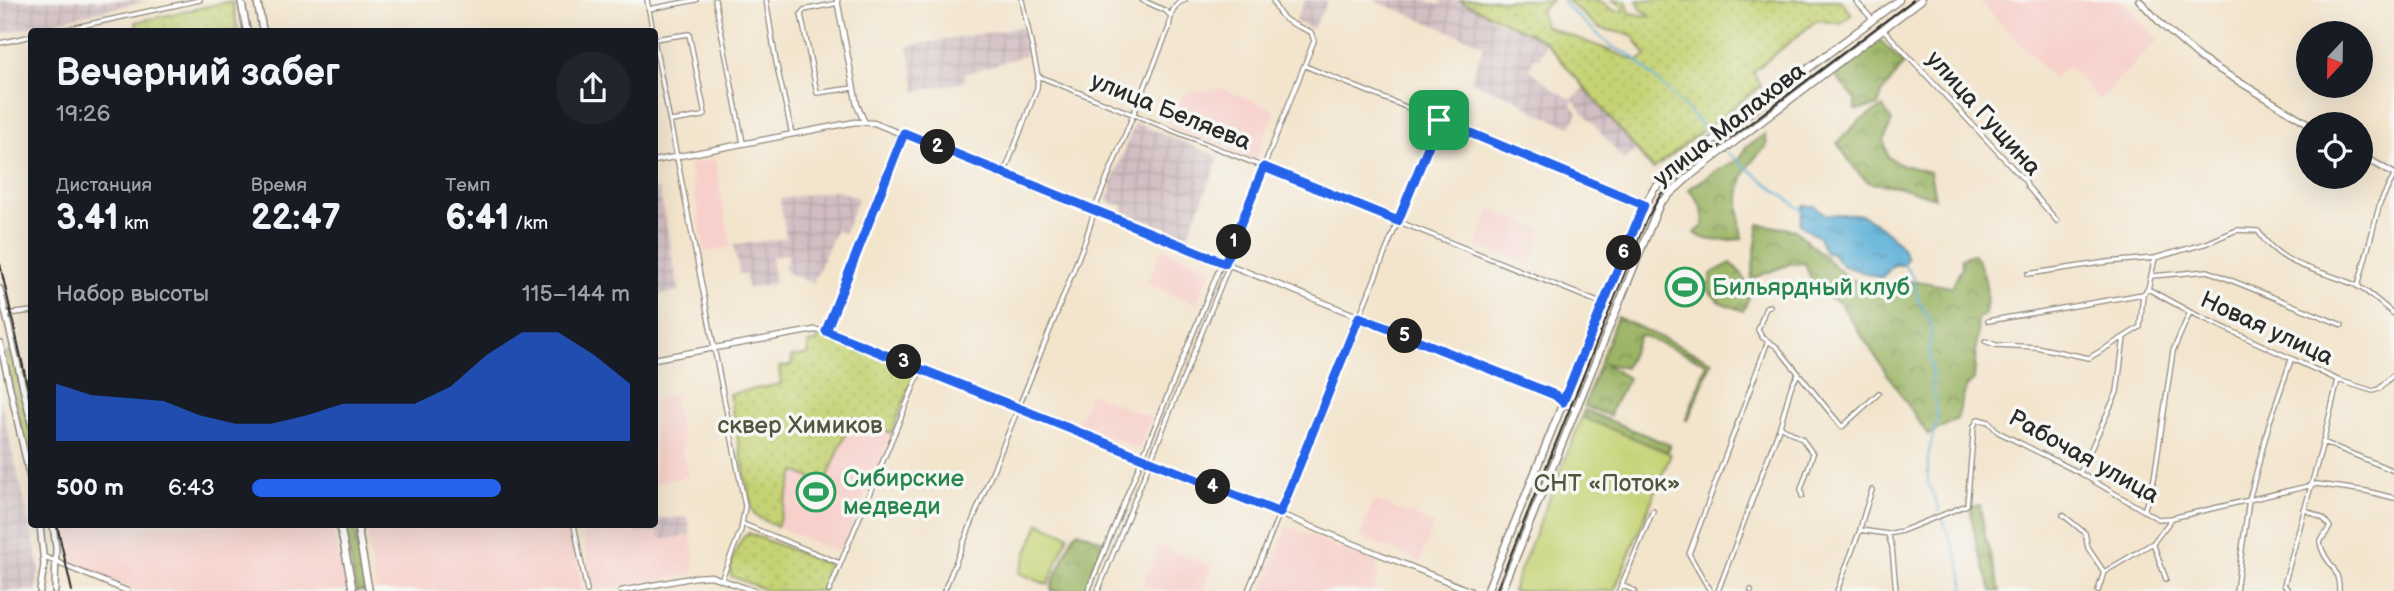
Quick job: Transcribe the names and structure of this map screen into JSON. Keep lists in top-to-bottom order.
{
  "streets": {
    "main road": ["улица Малахова"],
    "street": [
      "улица Беляева",
      "улица Гущина",
      "Новая улица",
      "Рабочая улица"
    ]
  },
  "crossings": [
    ["улица Беляева", "улица Малахова"],
    ["улица Гущина", "улица Малахова"]
  ],
  "parks": ["сквер Химиков", "СНТ «Поток»"],
  "places": {
    "sports": ["Бильярдный клуб", "Сибирские медведи"]
  },
  "north": "bottom",
  "page": {
    "heading": ["Вечерний забег", "19:26"],
    "pins": [
      "2",
      "1",
      "6",
      "5",
      "3",
      "4"
    ],
    "stats": [
      ["Дистанция", "3.41 km"],
      ["Время", "22:47"],
      ["Темп", "6:41 /km"]
    ],
    "chart": ["Набор высоты", "115–144 m"],
    "list": [
      {
        "name": "500 m",
        "note": "6:43"
      }
    ]
  }
}
